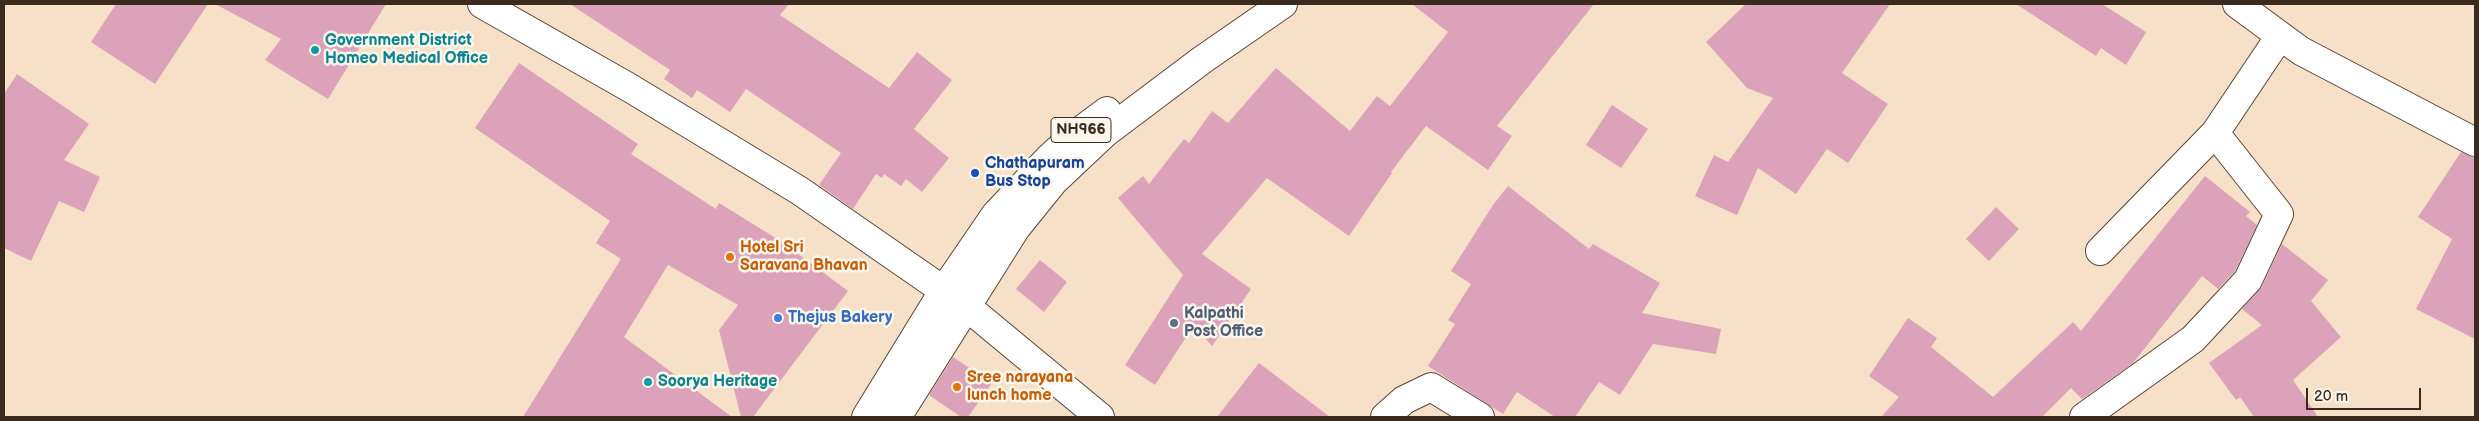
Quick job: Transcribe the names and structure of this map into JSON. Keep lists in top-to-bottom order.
{
  "streets": {
    "main road": ["NH966"]
  },
  "places": [
    "Government District Homeo Medical Office",
    "Chathapuram Bus Stop",
    "Hotel Sri Saravana Bhavan",
    "Thejus Bakery",
    "Kalpathi Post Office",
    "Soorya Heritage",
    "Sree narayana lunch home"
  ],
  "scale_bar": "20 m"
}
